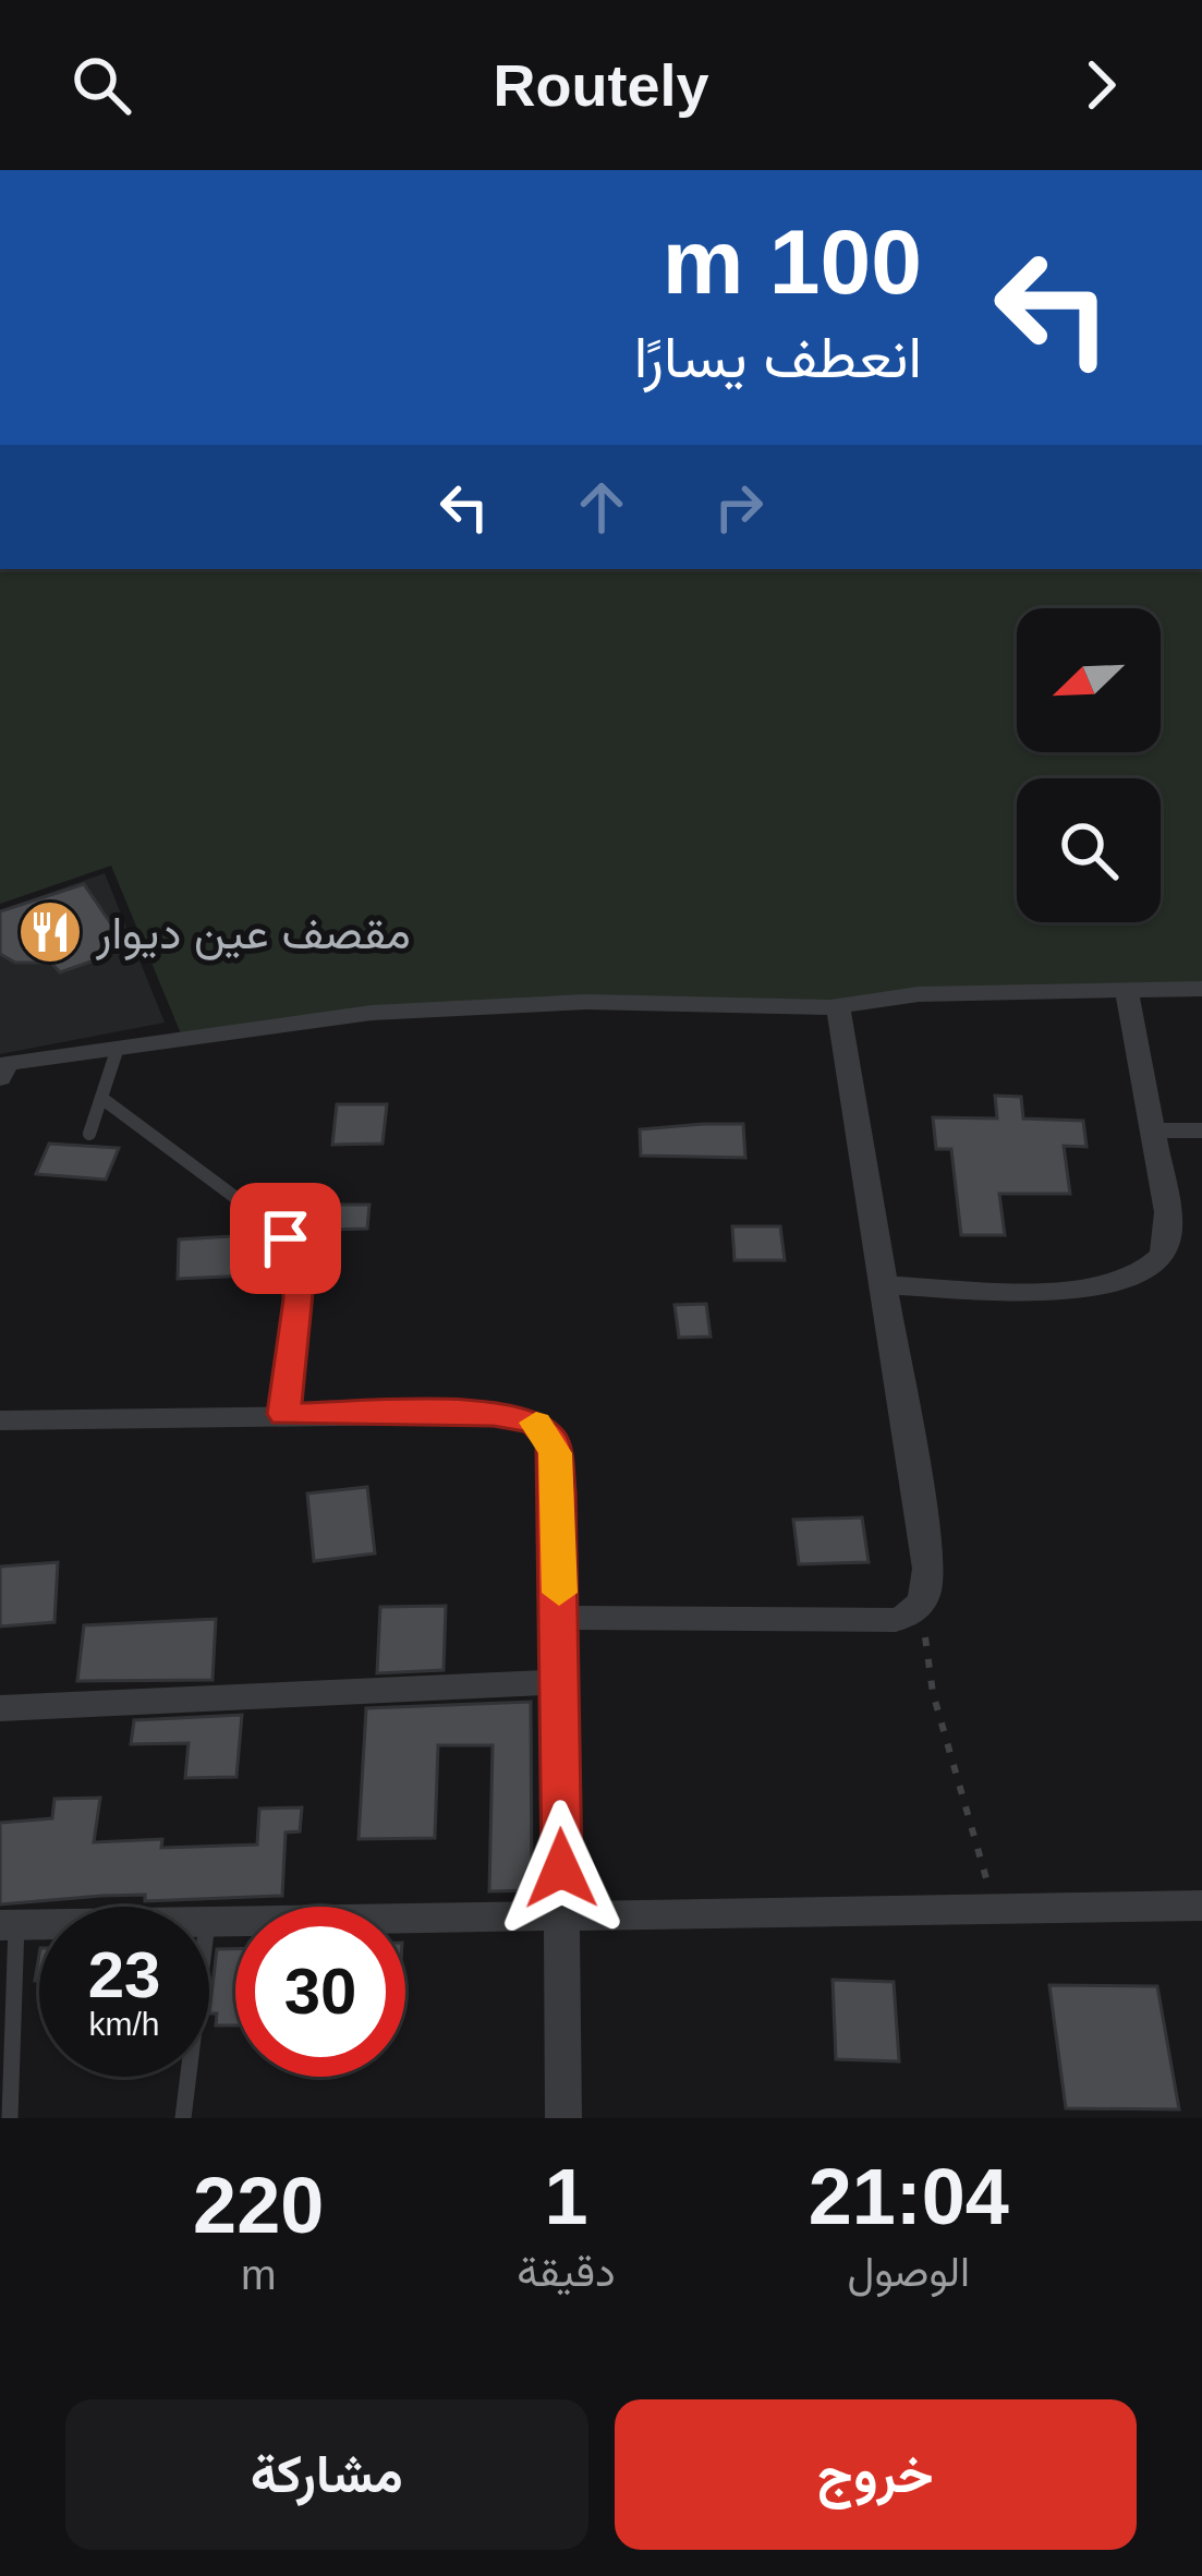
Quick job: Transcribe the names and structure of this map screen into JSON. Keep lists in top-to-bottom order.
{
  "places": {
    "restaurant": ["مقصف عين ديوار"]
  },
  "north": "bottom left",
  "page": {
    "header": "Routely",
    "turn": ["100 m", "انعطف يسارًا"],
    "speed": "23 km/h",
    "limit": "30",
    "eta": [
      "21:04",
      "الوصول",
      "1",
      "دقيقة",
      "220",
      "m"
    ],
    "buttons": ["خروج", "مشاركة"]
  }
}
